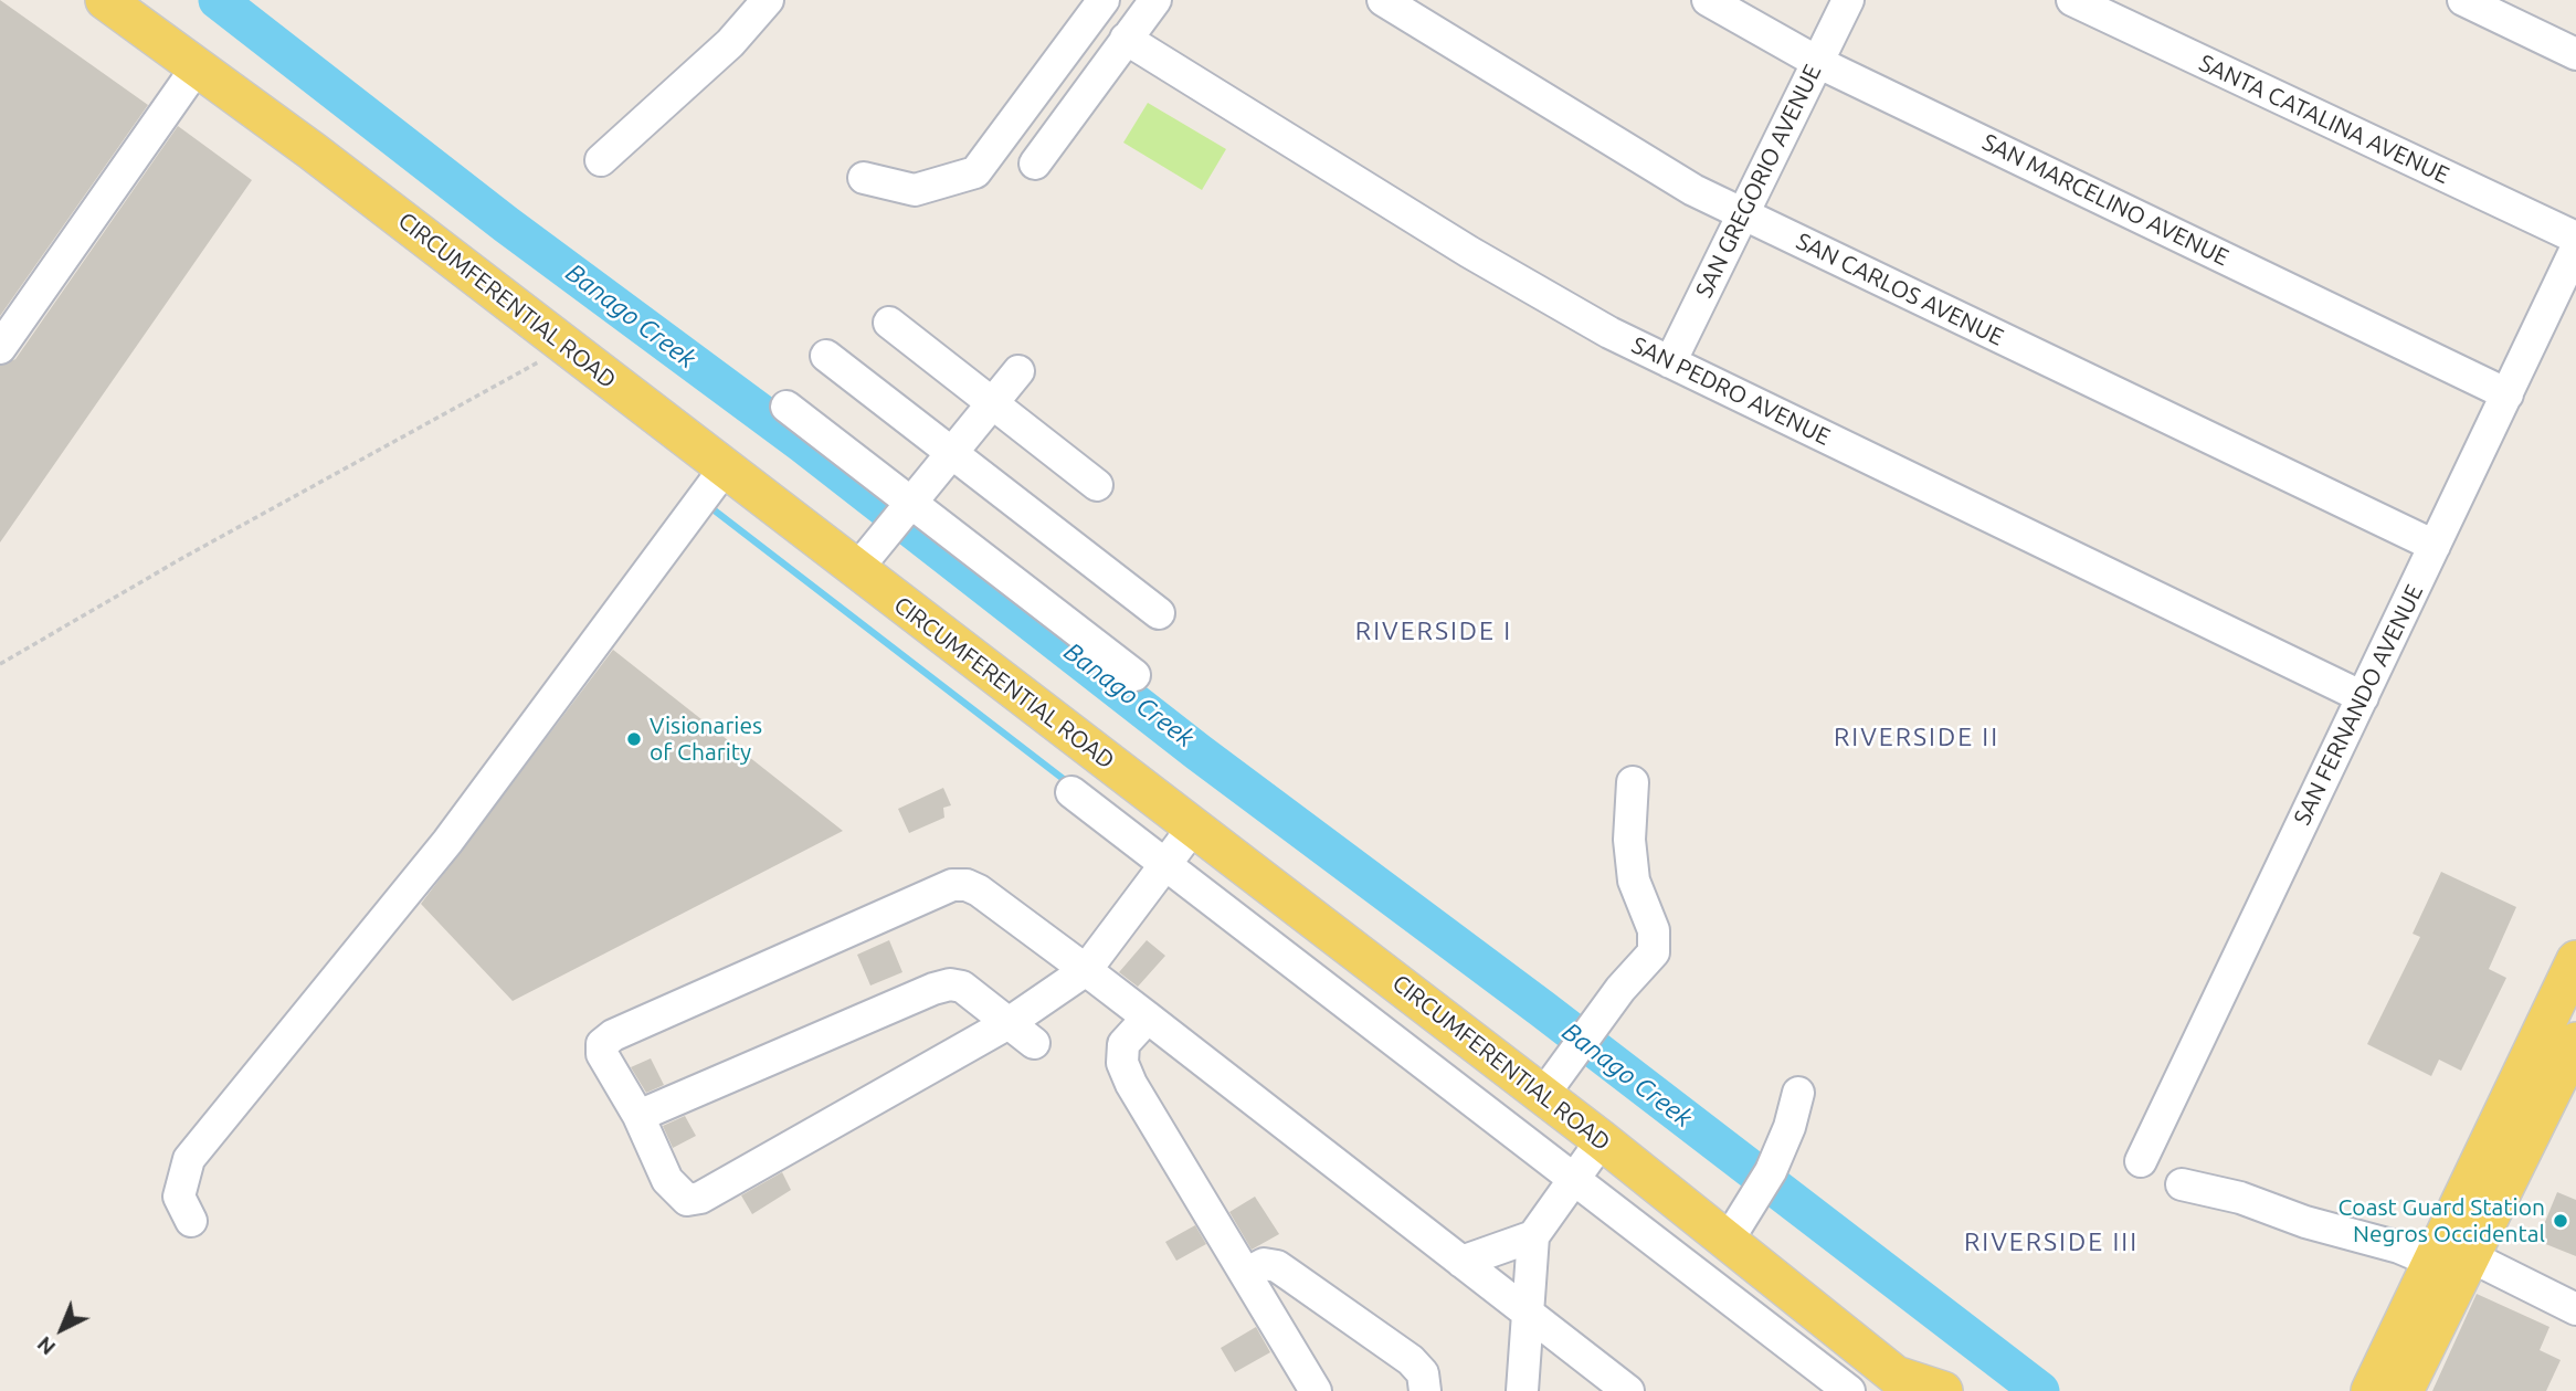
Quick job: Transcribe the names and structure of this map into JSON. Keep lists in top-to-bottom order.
{
  "streets": {
    "main road": ["CIRCUMFERENTIAL ROAD"],
    "street": [
      "SANTA CATALINA AVENUE",
      "SAN GREGORIO AVENUE",
      "SAN MARCELINO AVENUE",
      "SAN CARLOS AVENUE",
      "SAN PEDRO AVENUE",
      "SAN FERNANDO AVENUE"
    ]
  },
  "crossings": [
    ["SAN GREGORIO AVENUE", "SAN MARCELINO AVENUE"],
    ["SAN GREGORIO AVENUE", "SAN CARLOS AVENUE"],
    ["SAN GREGORIO AVENUE", "SAN PEDRO AVENUE"],
    ["SAN MARCELINO AVENUE", "SAN FERNANDO AVENUE"],
    ["SAN CARLOS AVENUE", "SAN FERNANDO AVENUE"],
    ["SAN PEDRO AVENUE", "SAN FERNANDO AVENUE"]
  ],
  "districts": ["RIVERSIDE I", "RIVERSIDE II", "RIVERSIDE III"],
  "water": ["Banago Creek"],
  "places": ["Visionaries of Charity", "Coast Guard Station Negros Occidental"],
  "north": "bottom left"
}
